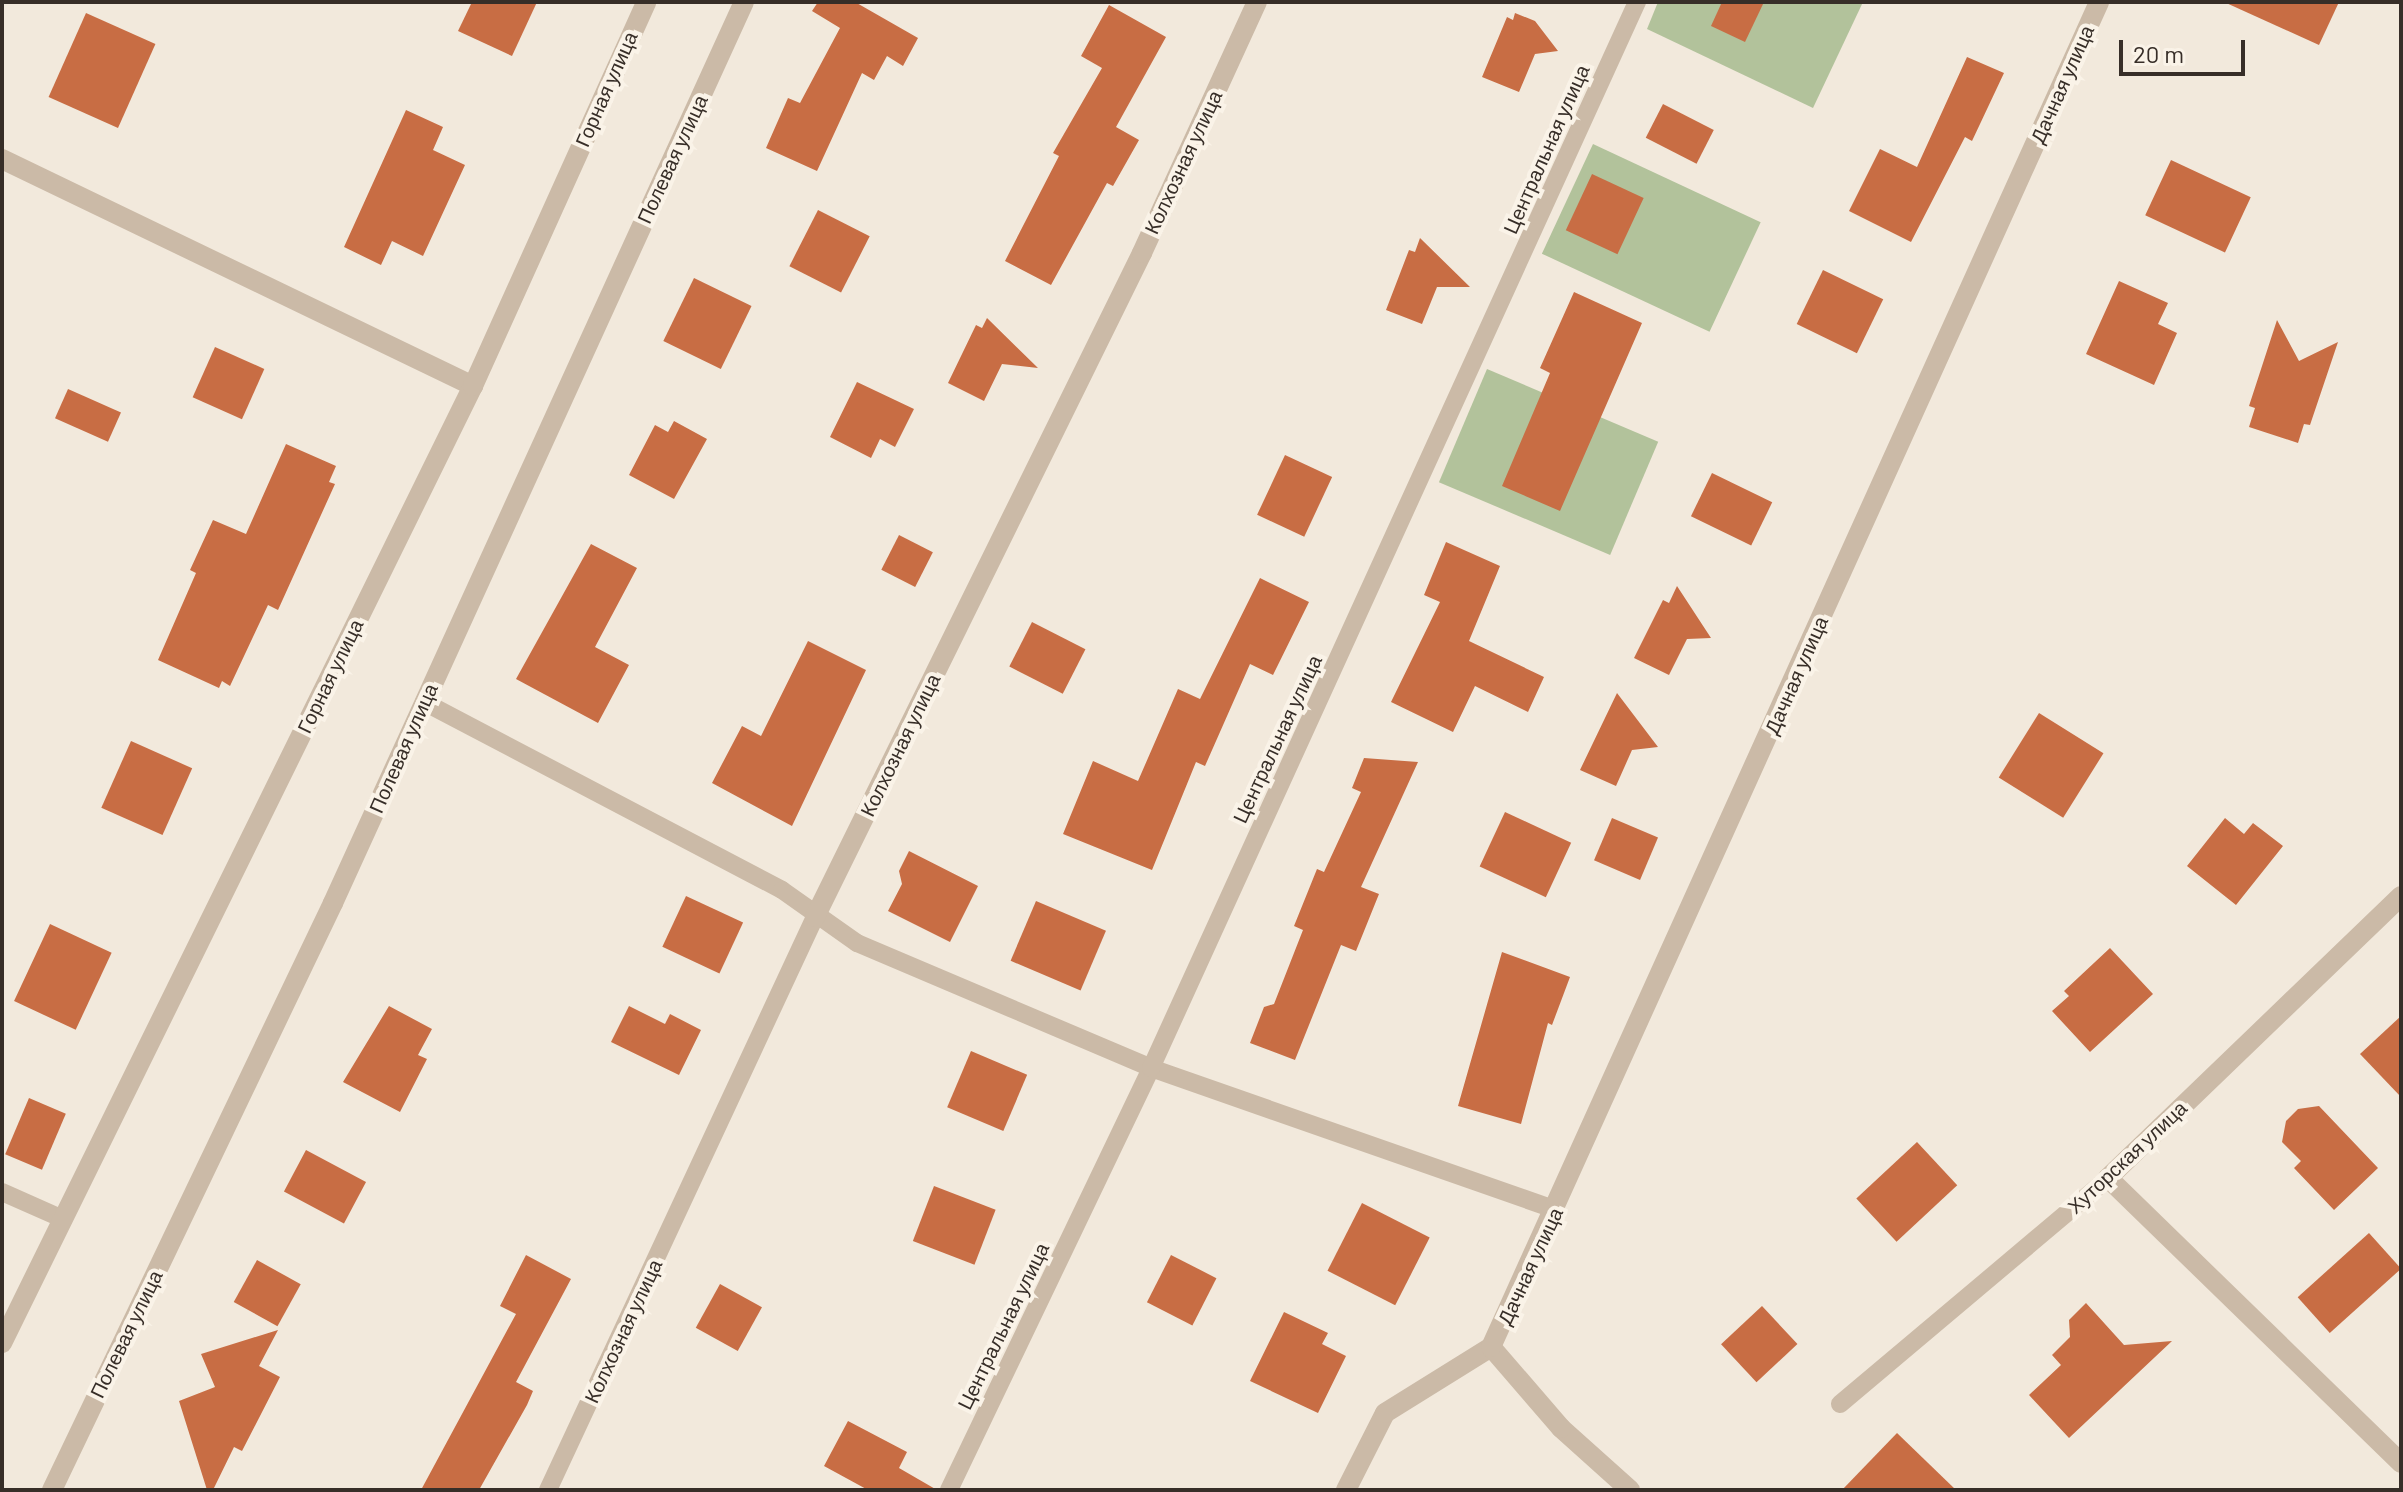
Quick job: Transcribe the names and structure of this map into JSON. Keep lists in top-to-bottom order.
{
  "streets": {
    "street": [
      "Дачная улица",
      "Горная улица",
      "Полевая улица",
      "Колхозная улица",
      "Хуторская улица"
    ],
    "lane": ["Центральная улица"]
  },
  "scale_bar": "20 m"
}
